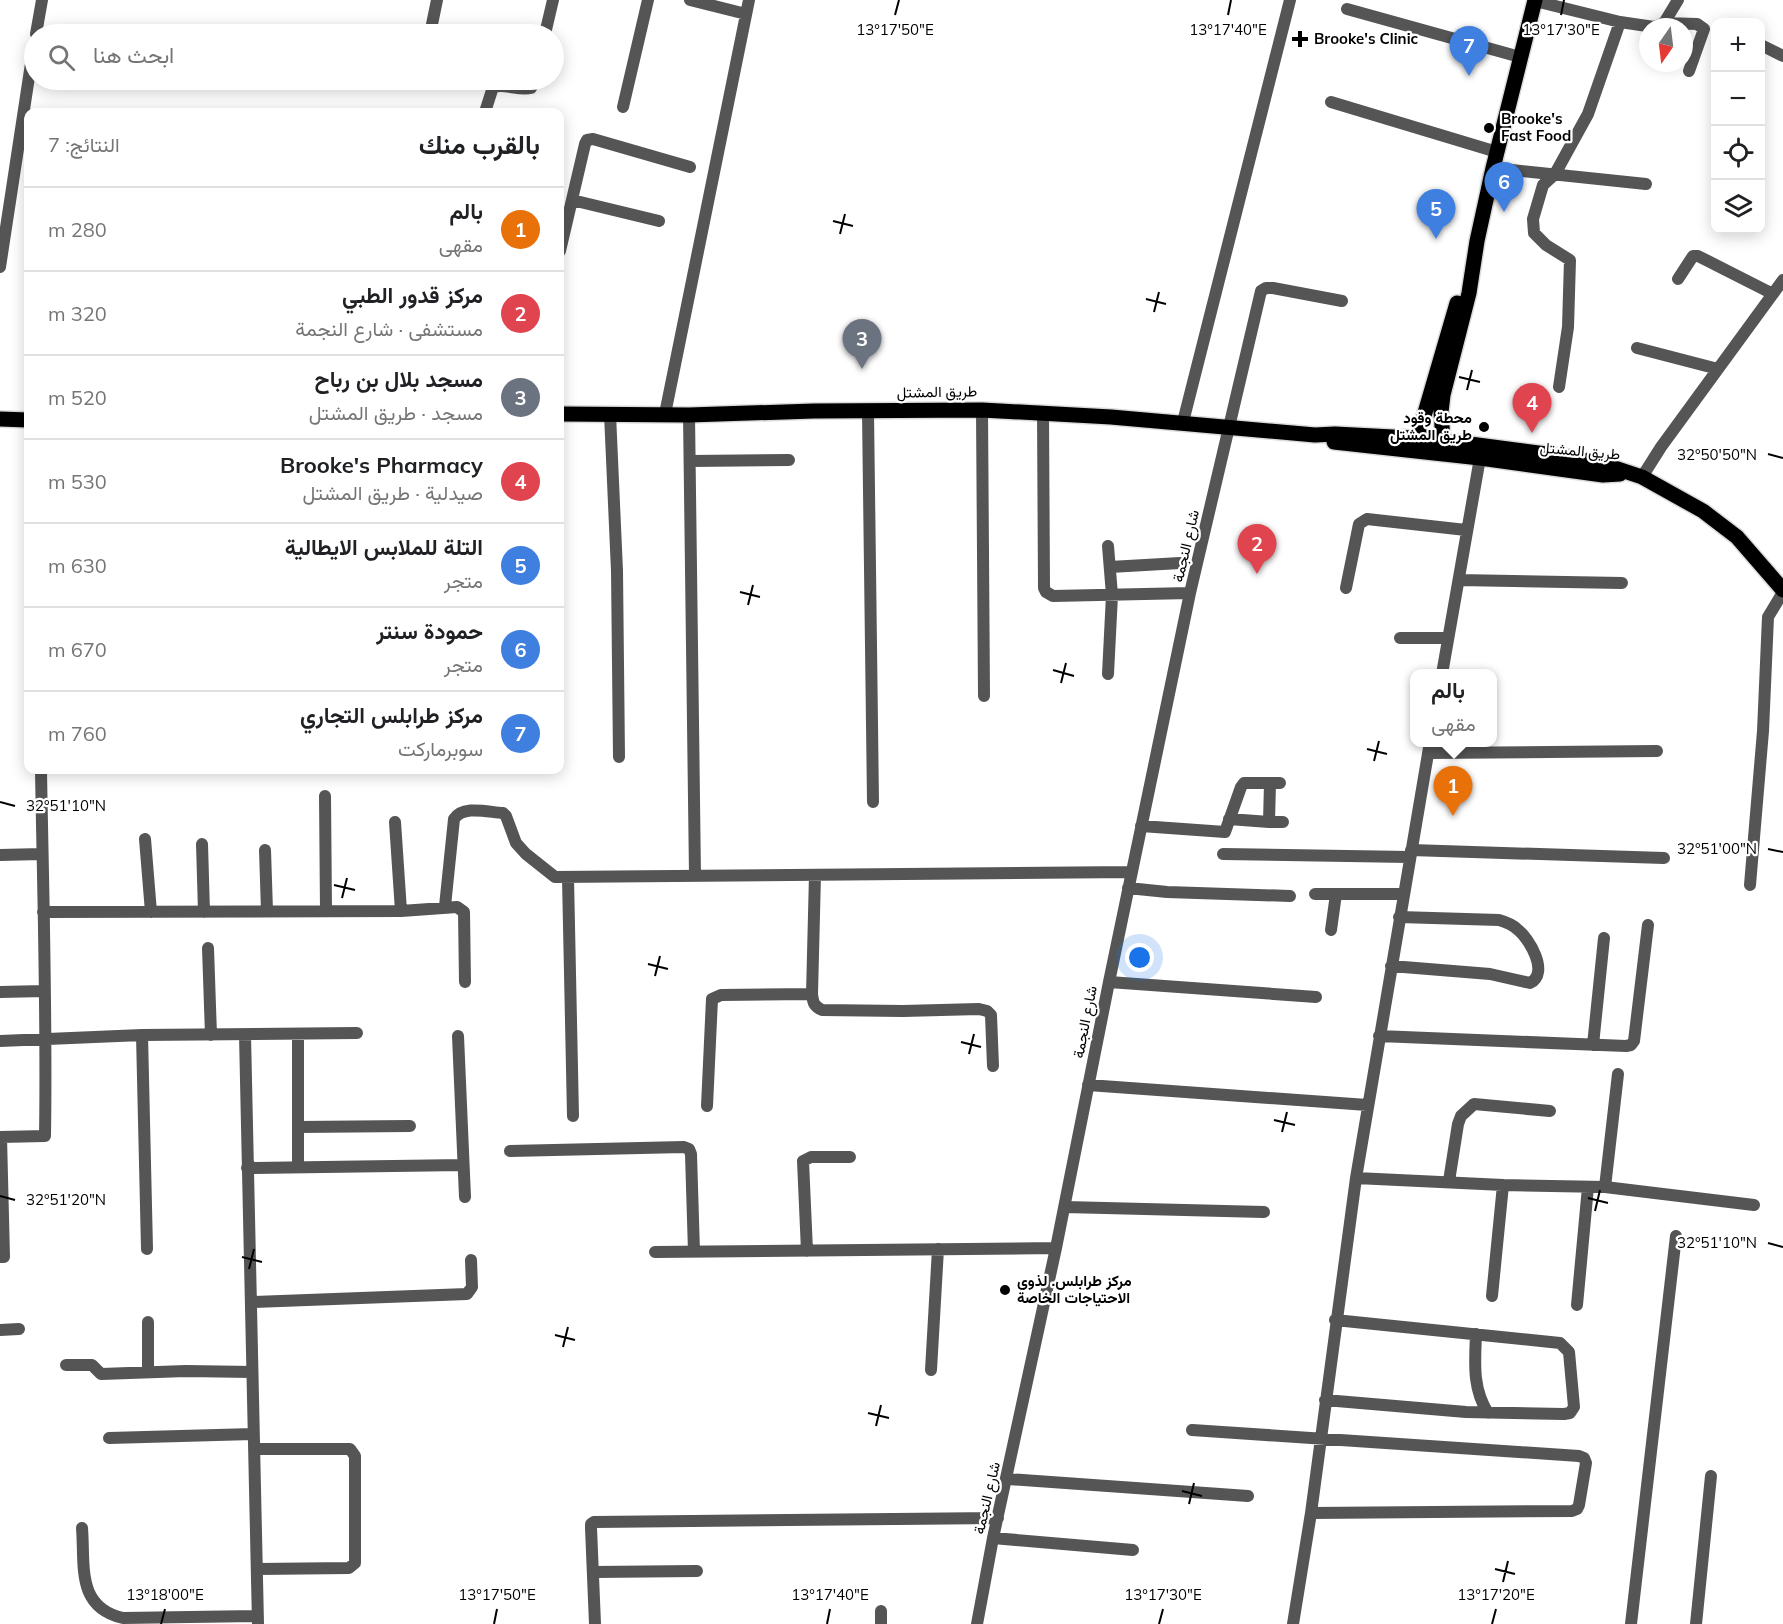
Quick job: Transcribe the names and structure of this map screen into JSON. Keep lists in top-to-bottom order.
{
  "streets": {
    "main road": ["طريق المشتل"],
    "street": ["شارع النجمة"]
  },
  "crossings": [
    ["طريق المشتل", "شارع النجمة"]
  ],
  "places": {
    "health": ["Brooke's Clinic"],
    "other": ["Brooke's Fast Food", "محطة وقود طريق المشتل", "مركز طرابلس. لذوي الاحتياجات الخاصة"]
  },
  "north": "bottom",
  "page": {
    "map_buttons": ["+", "−"],
    "search": "ابحث هنا",
    "pins": [
      "7",
      "6",
      "5",
      "3",
      "4",
      "2",
      "1"
    ],
    "heading": ["بالقرب منك", "النتائج: 7"],
    "list": [
      {
        "mark": "1",
        "name": "بالم",
        "note": "مقهى",
        "value": "280 m"
      },
      {
        "mark": "2",
        "name": "مركز قدور الطبي",
        "note": "مستشفى · شارع النجمة",
        "value": "320 m"
      },
      {
        "mark": "3",
        "name": "مسجد بلال بن رباح",
        "note": "مسجد · طريق المشتل",
        "value": "520 m"
      },
      {
        "mark": "4",
        "name": "Brooke's Pharmacy",
        "note": "صيدلية · طريق المشتل",
        "value": "530 m"
      },
      {
        "mark": "5",
        "name": "التلة للملابس الايطالية",
        "note": "متجر",
        "value": "630 m"
      },
      {
        "mark": "6",
        "name": "حمودة سنتر",
        "note": "متجر",
        "value": "670 m"
      },
      {
        "mark": "7",
        "name": "مركز طرابلس التجاري",
        "note": "سوبرماركت",
        "value": "760 m"
      }
    ],
    "popup": ["بالم", "مقهى"]
  },
  "coordinates": [
    "13°17'50\"E",
    "13°17'40\"E",
    "13°17'30\"E",
    "32°50'50\"N",
    "32°51'10\"N",
    "32°51'00\"N",
    "32°51'20\"N",
    "13°18'00\"E",
    "13°17'20\"E"
  ]
}
